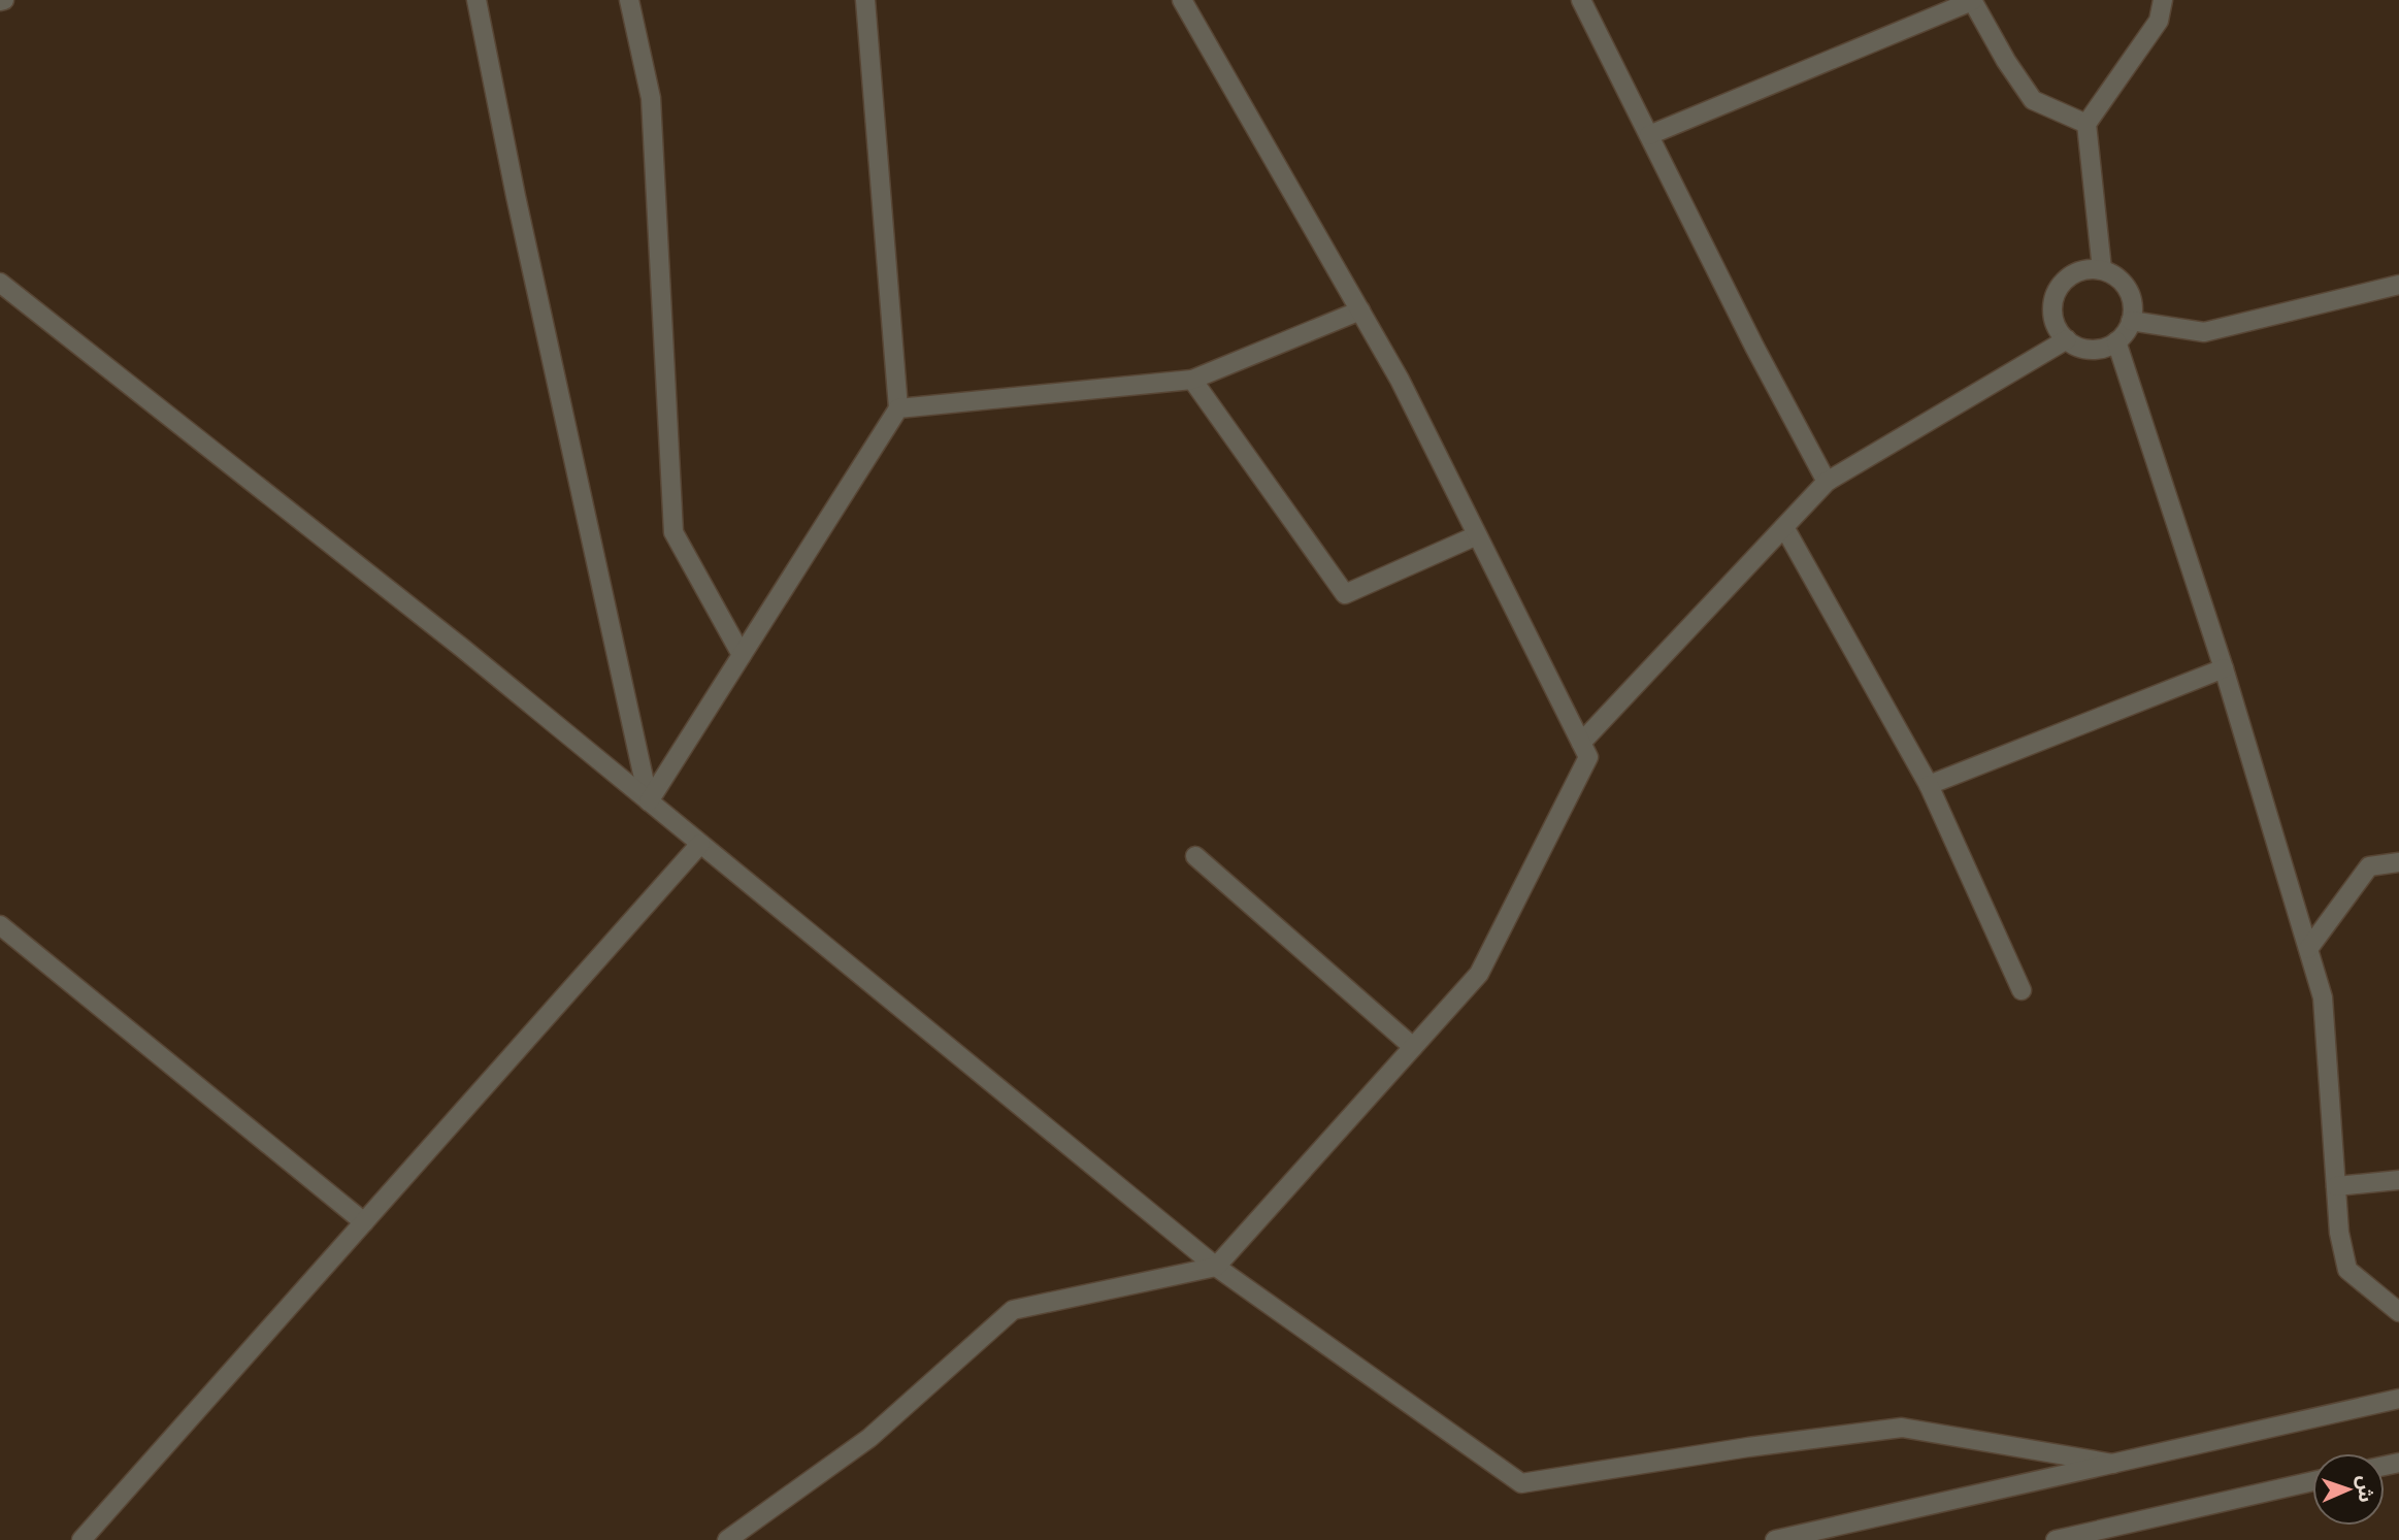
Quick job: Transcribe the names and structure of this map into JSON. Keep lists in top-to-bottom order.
{
  "north": "right"
}
